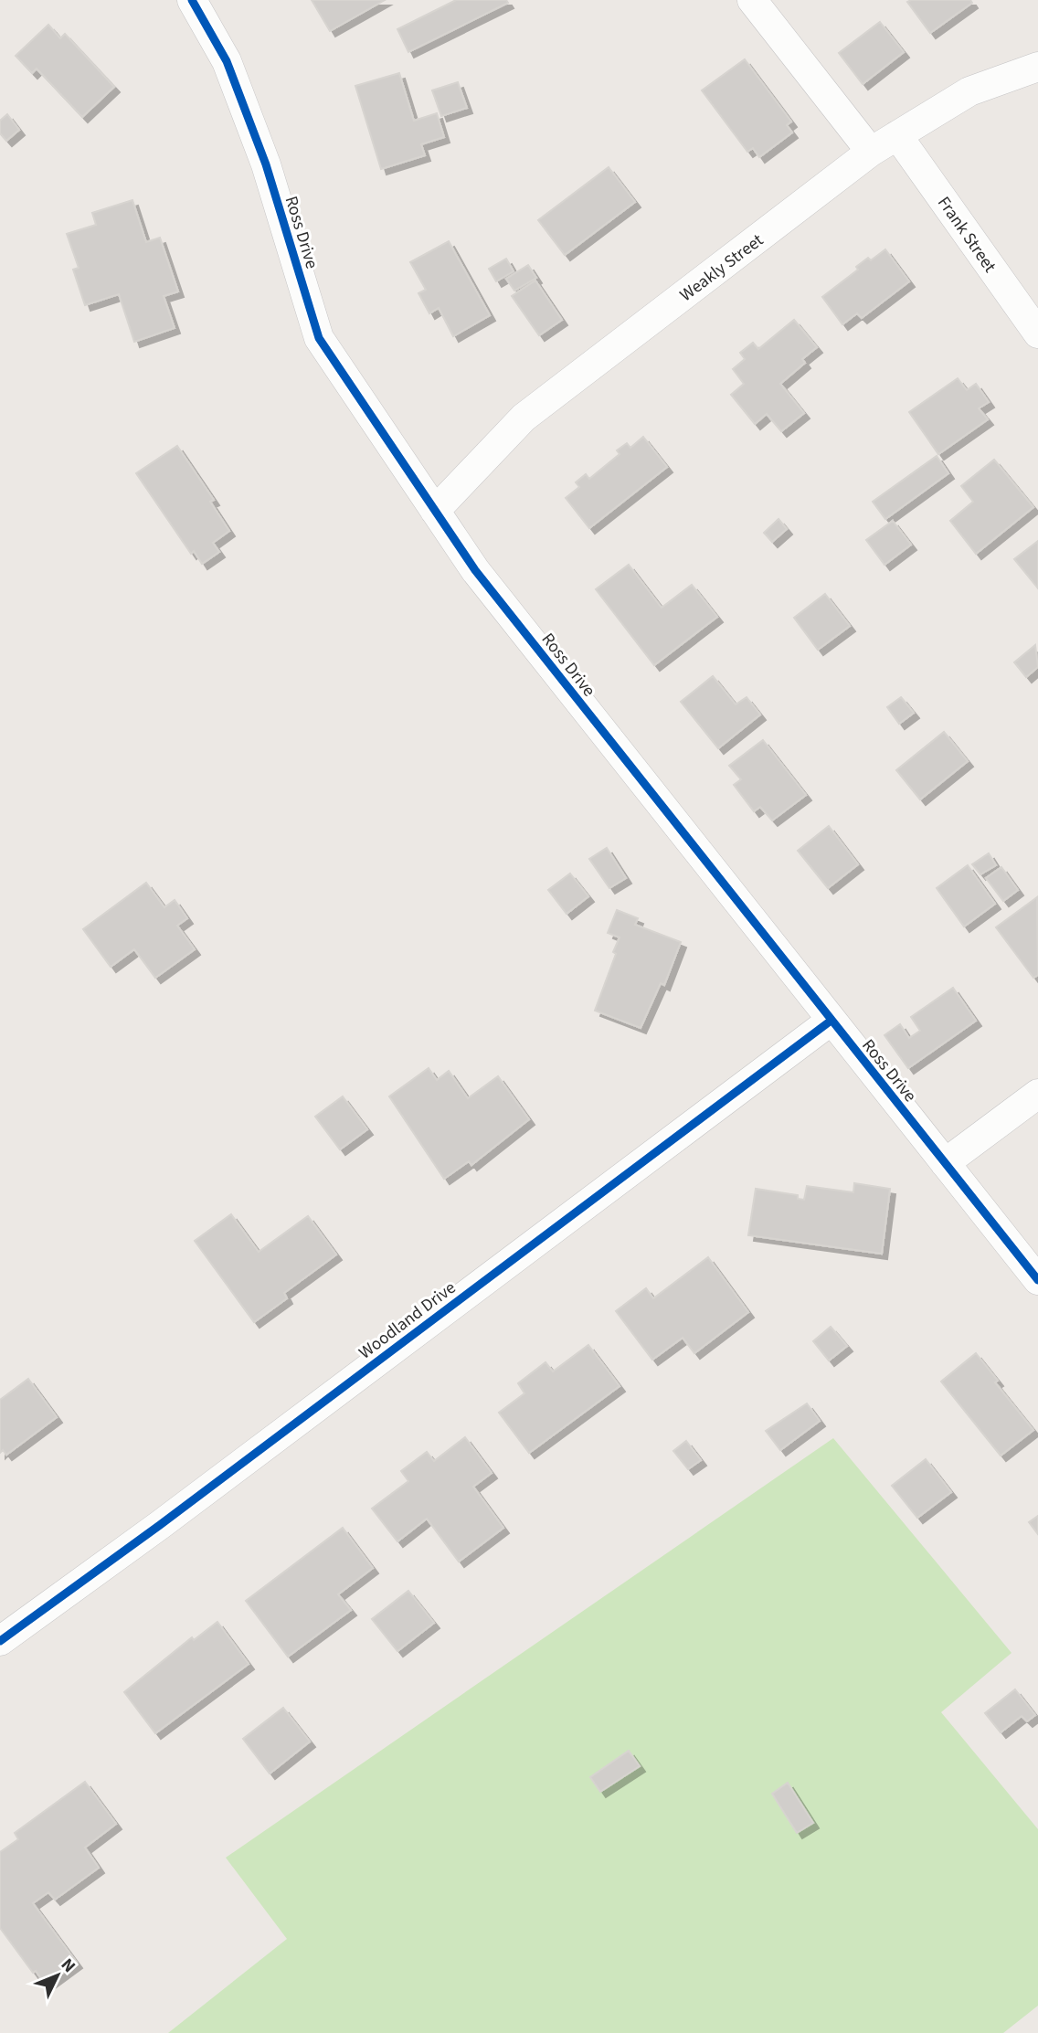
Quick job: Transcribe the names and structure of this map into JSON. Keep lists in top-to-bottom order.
{
  "streets": {
    "street": [
      "Ross Drive",
      "Frank Street",
      "Weakly Street",
      "Woodland Drive"
    ]
  },
  "crossings": [
    ["Ross Drive", "Weakly Street"],
    ["Ross Drive", "Woodland Drive"],
    ["Frank Street", "Weakly Street"]
  ],
  "north": "top right"
}
